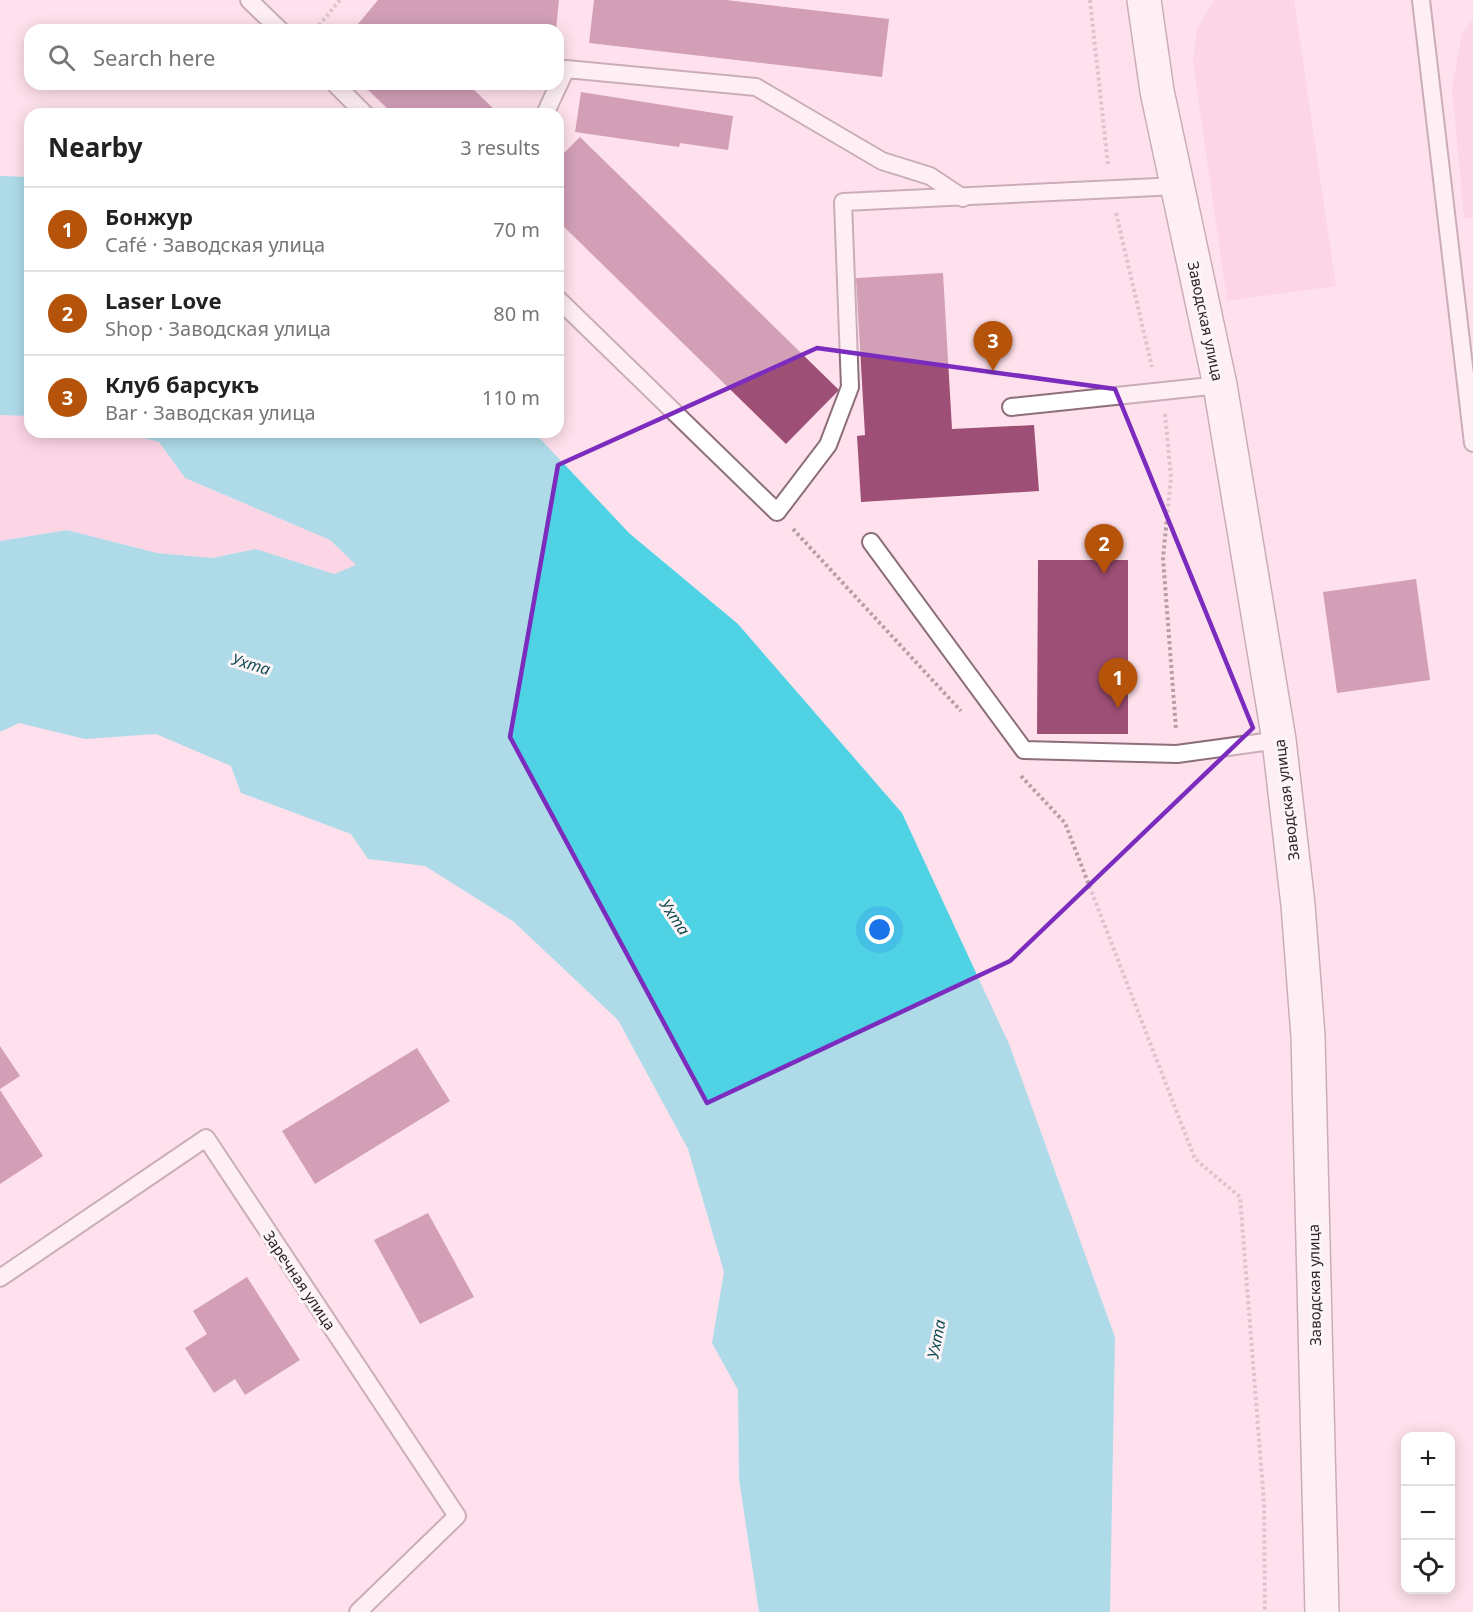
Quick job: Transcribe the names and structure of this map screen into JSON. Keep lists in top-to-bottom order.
{
  "streets": {
    "street": ["Заводская улица"],
    "lane": ["Заречная улица"]
  },
  "water": ["Ухта"],
  "page": {
    "search": "Search here",
    "heading": ["Nearby", "3 results"],
    "list": [
      {
        "mark": "1",
        "name": "Бонжур",
        "note": "Café · Заводская улица",
        "value": "70 m"
      },
      {
        "mark": "2",
        "name": "Laser Love",
        "note": "Shop · Заводская улица",
        "value": "80 m"
      },
      {
        "mark": "3",
        "name": "Клуб барсукъ",
        "note": "Bar · Заводская улица",
        "value": "110 m"
      }
    ],
    "pins": ["3", "2", "1"],
    "map_buttons": ["+", "−"]
  }
}
